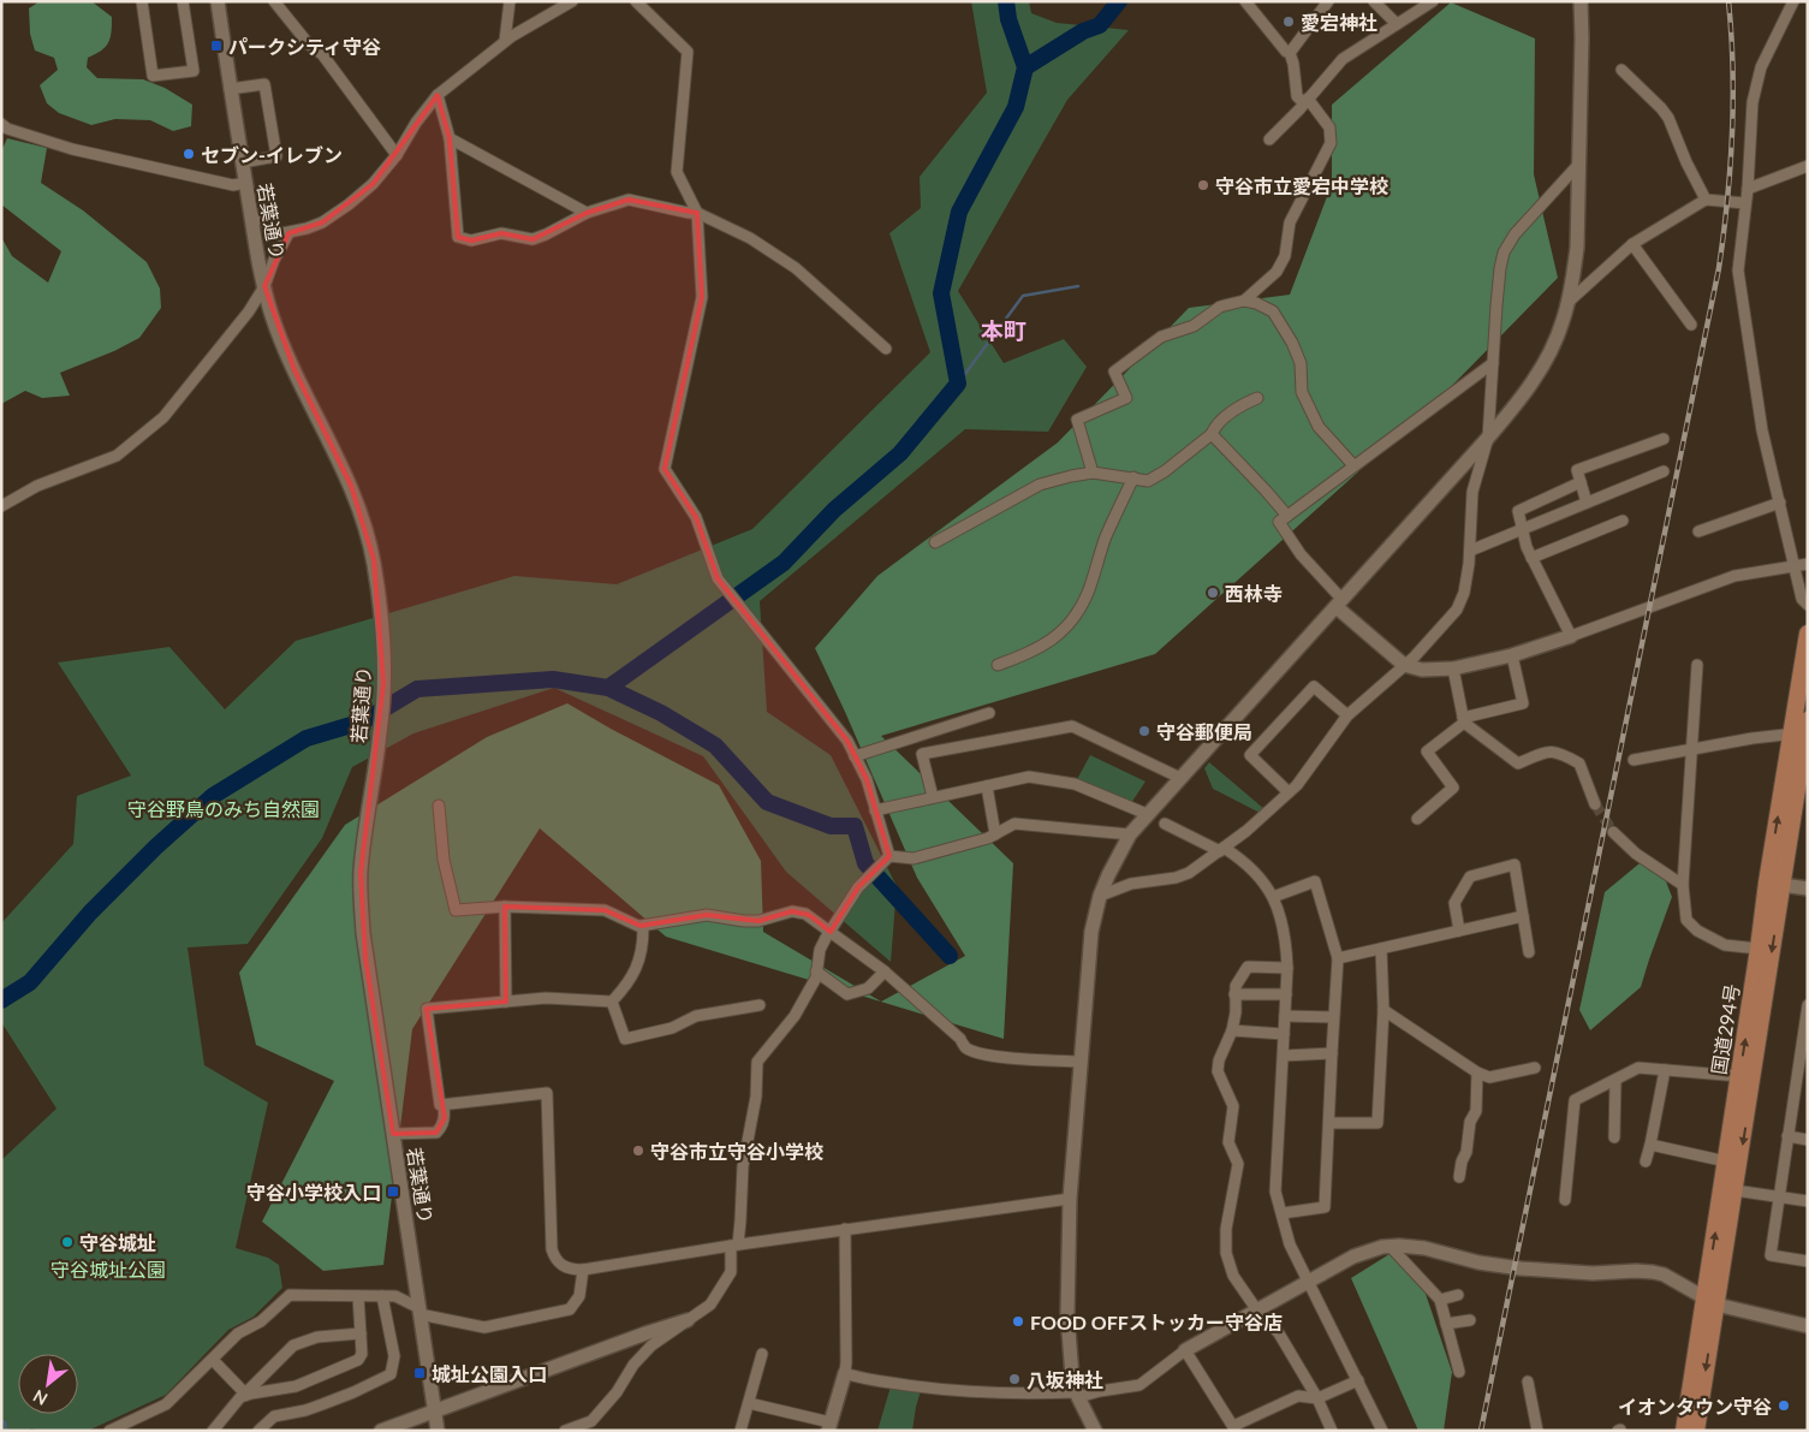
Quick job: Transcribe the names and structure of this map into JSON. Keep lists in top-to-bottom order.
{
  "streets": {
    "highway": ["国道294号"],
    "street": ["若葉通り"]
  },
  "districts": ["本町"],
  "parks": ["守谷野鳥のみち自然園", "守谷城址公園"],
  "places": {
    "other": [
      "愛宕神社",
      "セブン-イレブン",
      "守谷市立愛宕中学校",
      "西林寺",
      "守谷郵便局",
      "守谷市立守谷小学校",
      "守谷城址",
      "FOOD OFFストッカー守谷店",
      "八坂神社",
      "イオンタウン守谷"
    ],
    "transit": ["パークシティ守谷", "守谷小学校入口", "城址公園入口"]
  },
  "north": "bottom left"
}
